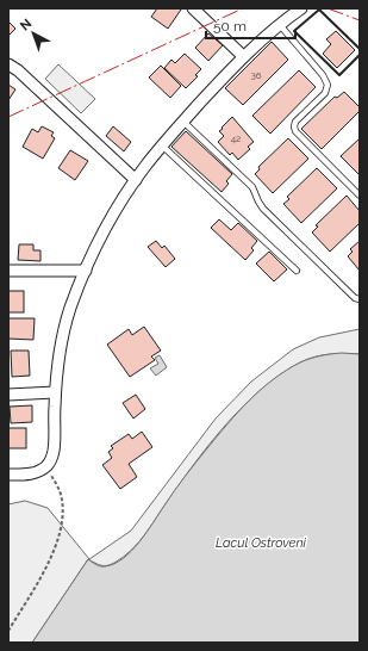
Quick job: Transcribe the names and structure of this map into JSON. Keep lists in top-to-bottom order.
{
  "water": ["Lacul Ostroveni"],
  "house_numbers": ["36", "42"],
  "scale_bar": "50 m",
  "north": "top left"
}
